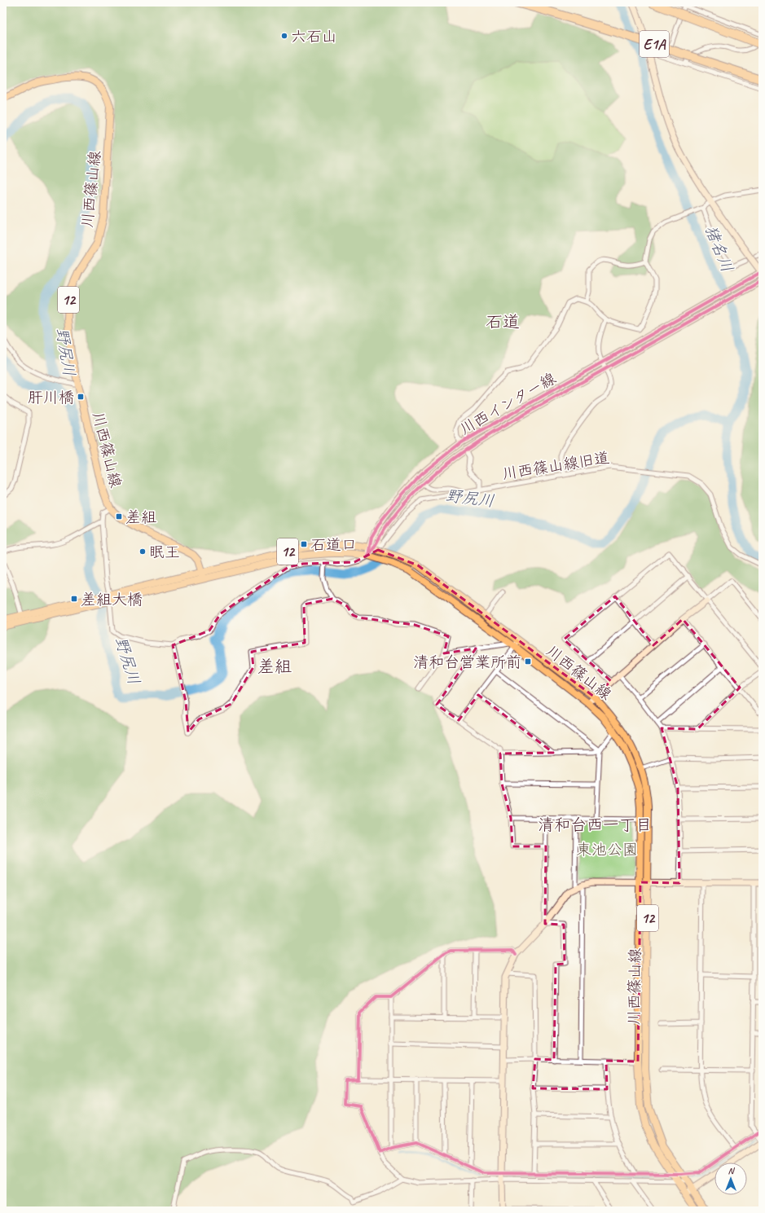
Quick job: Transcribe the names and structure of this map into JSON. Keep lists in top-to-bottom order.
{
  "streets": {
    "highway": ["E1A"],
    "main road": ["川西篠山線", "12"],
    "street": ["川西インター線", "川西篠山線旧道"]
  },
  "crossings": [
    ["川西篠山線", "川西インター線"],
    ["川西インター線", "川西篠山線旧道"]
  ],
  "districts": ["石道", "差組", "清和台西一丁目"],
  "water": ["猪名川", "野尻川"],
  "parks": ["東池公園"],
  "places": {
    "other": ["六石山", "眠王"],
    "transit": [
      "肝川橋",
      "差組",
      "石道口",
      "差組大橋",
      "清和台営業所前"
    ]
  },
  "north": "top"
}
